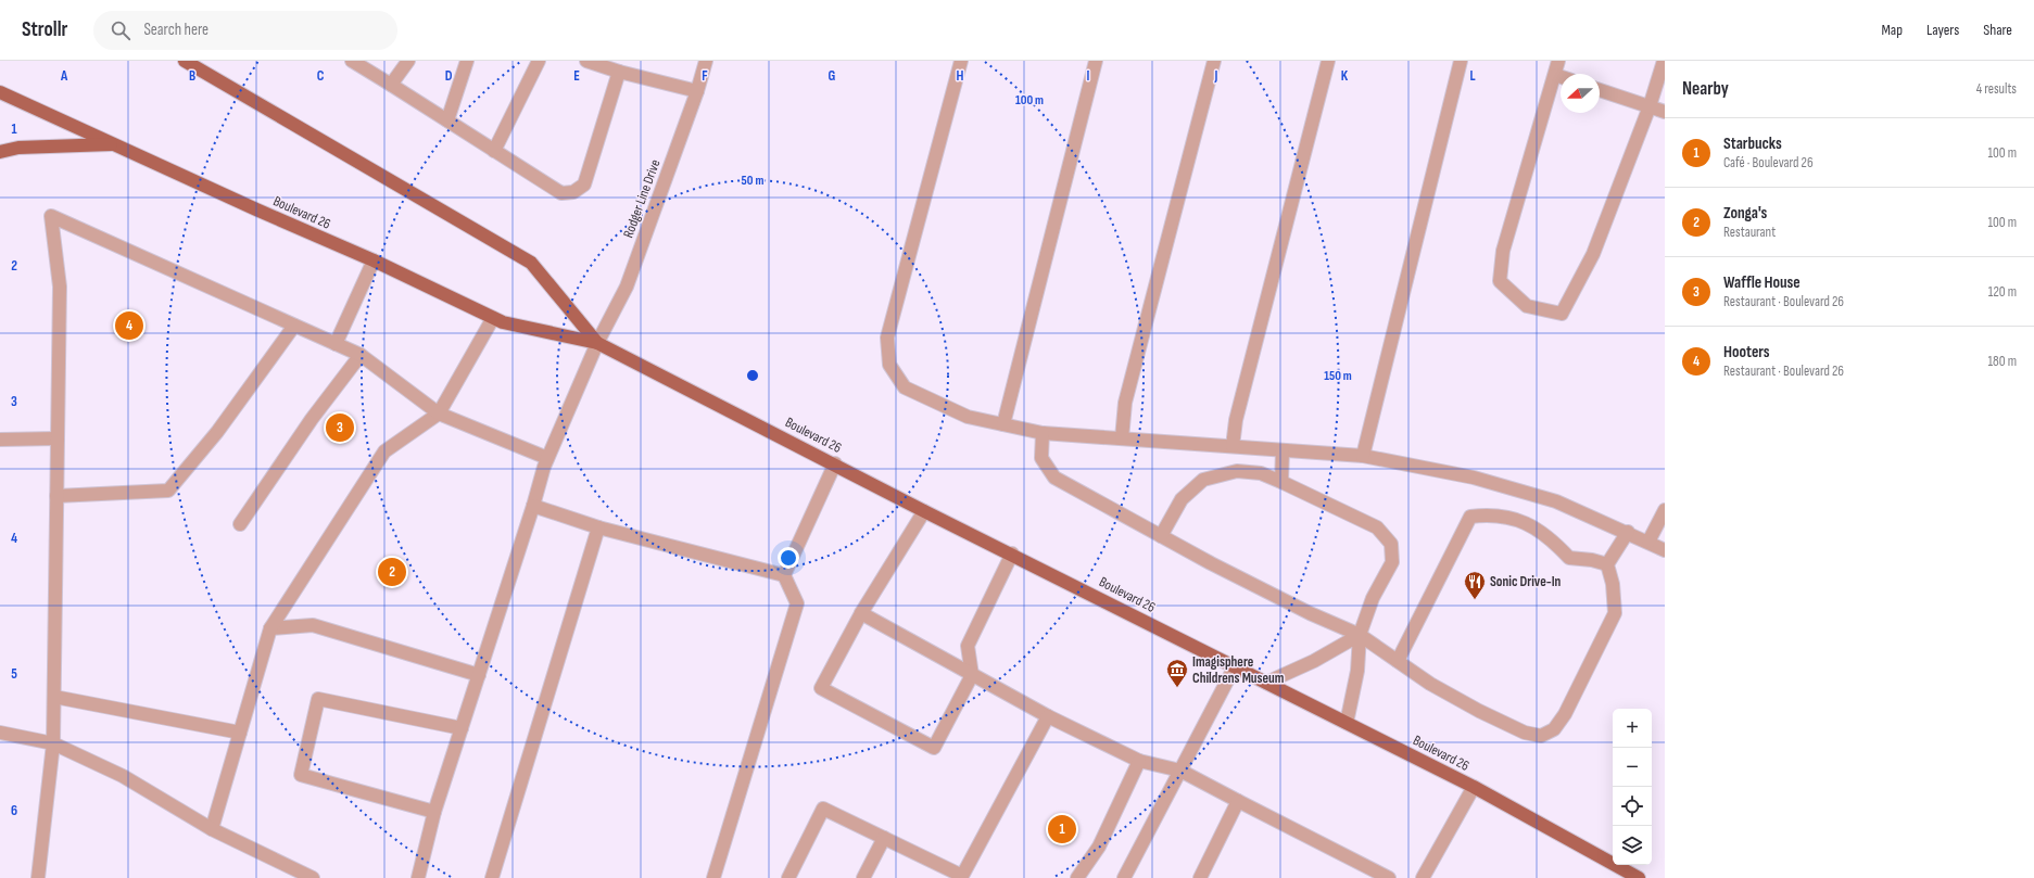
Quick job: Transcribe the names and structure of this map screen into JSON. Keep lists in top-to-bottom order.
{
  "streets": {
    "main road": ["Boulevard 26"],
    "street": ["Rodger Line Drive"]
  },
  "crossings": [
    ["Rodger Line Drive", "Boulevard 26"]
  ],
  "places": {
    "restaurant": ["Sonic Drive-In"],
    "museum": ["Imagisphere Childrens Museum"]
  },
  "north": "left",
  "page": {
    "header": "Strollr",
    "search": "Search here",
    "nav": ["Map", "Layers", "Share"],
    "heading": ["Nearby", "4 results"],
    "list": [
      {
        "mark": "1",
        "name": "Starbucks",
        "note": "Café · Boulevard 26",
        "value": "100 m"
      },
      {
        "mark": "2",
        "name": "Zonga's",
        "note": "Restaurant",
        "value": "100 m"
      },
      {
        "mark": "3",
        "name": "Waffle House",
        "note": "Restaurant · Boulevard 26",
        "value": "120 m"
      },
      {
        "mark": "4",
        "name": "Hooters",
        "note": "Restaurant · Boulevard 26",
        "value": "180 m"
      }
    ],
    "pins": [
      "4",
      "3",
      "2",
      "1"
    ],
    "map_buttons": ["+", "−"]
  },
  "grid": {
    "columns": [
      "A",
      "B",
      "C",
      "D",
      "E",
      "F",
      "G",
      "H",
      "I",
      "J",
      "K",
      "L"
    ],
    "rows": [
      "1",
      "2",
      "3",
      "4",
      "5",
      "6"
    ]
  },
  "rings": ["100 m", "50 m", "150 m"]
}
